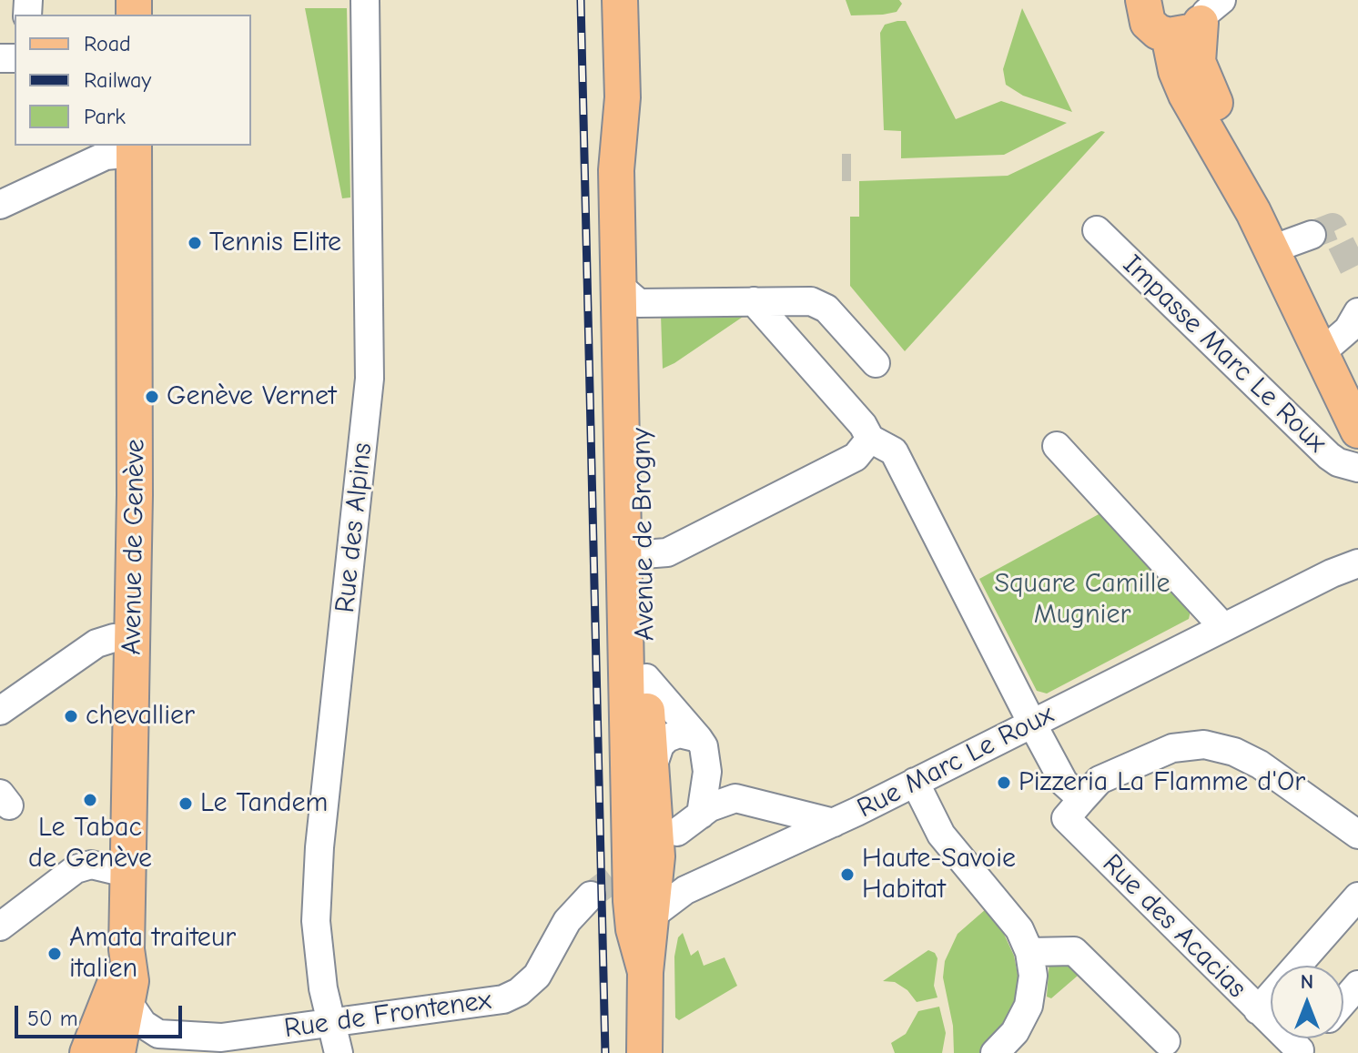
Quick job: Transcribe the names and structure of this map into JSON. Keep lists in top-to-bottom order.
{
  "streets": {
    "main road": ["Avenue de Brogny", "Avenue de Genève"],
    "street": [
      "Impasse Marc Le Roux",
      "Rue des Alpins",
      "Rue Marc Le Roux",
      "Rue des Acacias",
      "Rue de Frontenex"
    ]
  },
  "crossings": [
    ["Rue des Alpins", "Rue de Frontenex"],
    ["Avenue de Brogny", "Rue Marc Le Roux"],
    ["Avenue de Genève", "Rue de Frontenex"]
  ],
  "parks": ["Square Camille Mugnier"],
  "places": [
    "Tennis Elite",
    "Genève Vernet",
    "chevallier",
    "Pizzeria La Flamme d'Or",
    "Le Tabac de Genève",
    "Le Tandem",
    "Haute-Savoie Habitat",
    "Amata traiteur italien"
  ],
  "legend": ["Road", "Railway", "Park"],
  "scale_bar": "50 m",
  "north": "top"
}
